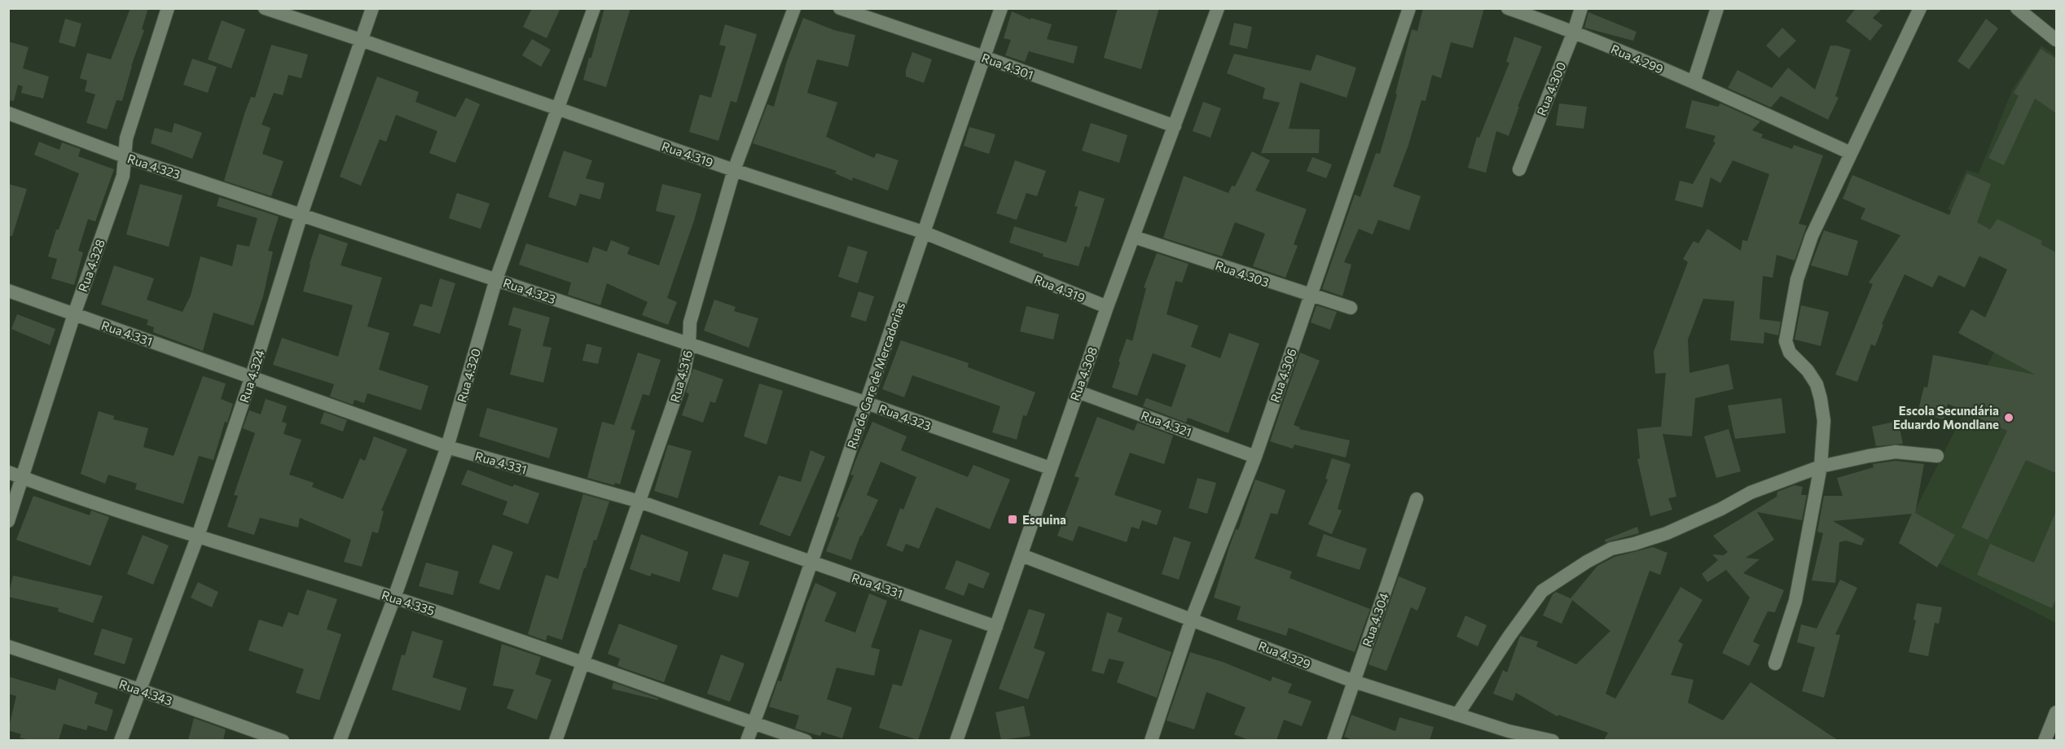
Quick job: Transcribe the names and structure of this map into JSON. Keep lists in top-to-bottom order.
{
  "streets": {
    "street": [
      "Rua 4.299",
      "Rua 4.301",
      "Rua 4.300",
      "Rua 4.319",
      "Rua 4.323",
      "Rua 4.328",
      "Rua 4.303",
      "Rua 4.331",
      "Rua 4.308",
      "Rua 4.320",
      "Rua de Gare de Mercadorias",
      "Rua 4.306",
      "Rua 4.324",
      "Rua 4.316",
      "Rua 4.321",
      "Rua 4.335",
      "Rua 4.304",
      "Rua 4.329",
      "Rua 4.343"
    ]
  },
  "crossings": [
    ["Rua 4.299", "Rua 4.300"],
    ["Rua 4.301", "Rua 4.308"],
    ["Rua 4.301", "Rua de Gare de Mercadorias"],
    ["Rua 4.319", "Rua 4.308"],
    ["Rua 4.319", "Rua 4.320"],
    ["Rua 4.319", "Rua de Gare de Mercadorias"],
    ["Rua 4.319", "Rua 4.324"],
    ["Rua 4.319", "Rua 4.316"],
    ["Rua 4.323", "Rua 4.328"],
    ["Rua 4.323", "Rua 4.308"],
    ["Rua 4.323", "Rua 4.320"],
    ["Rua 4.323", "Rua de Gare de Mercadorias"],
    ["Rua 4.323", "Rua 4.324"],
    ["Rua 4.323", "Rua 4.316"],
    ["Rua 4.328", "Rua 4.331"],
    ["Rua 4.328", "Rua 4.335"],
    ["Rua 4.303", "Rua 4.308"],
    ["Rua 4.303", "Rua 4.306"],
    ["Rua 4.331", "Rua 4.308"],
    ["Rua 4.331", "Rua 4.320"],
    ["Rua 4.331", "Rua de Gare de Mercadorias"],
    ["Rua 4.331", "Rua 4.324"],
    ["Rua 4.331", "Rua 4.316"],
    ["Rua 4.308", "Rua 4.321"],
    ["Rua 4.308", "Rua 4.329"],
    ["Rua 4.320", "Rua 4.335"],
    ["Rua de Gare de Mercadorias", "Rua 4.335"],
    ["Rua 4.306", "Rua 4.321"],
    ["Rua 4.306", "Rua 4.329"],
    ["Rua 4.324", "Rua 4.335"],
    ["Rua 4.324", "Rua 4.343"],
    ["Rua 4.316", "Rua 4.335"],
    ["Rua 4.304", "Rua 4.329"]
  ],
  "places": {
    "other": ["Escola Secundária Eduardo Mondlane"],
    "transit": ["Esquina"]
  }
}
